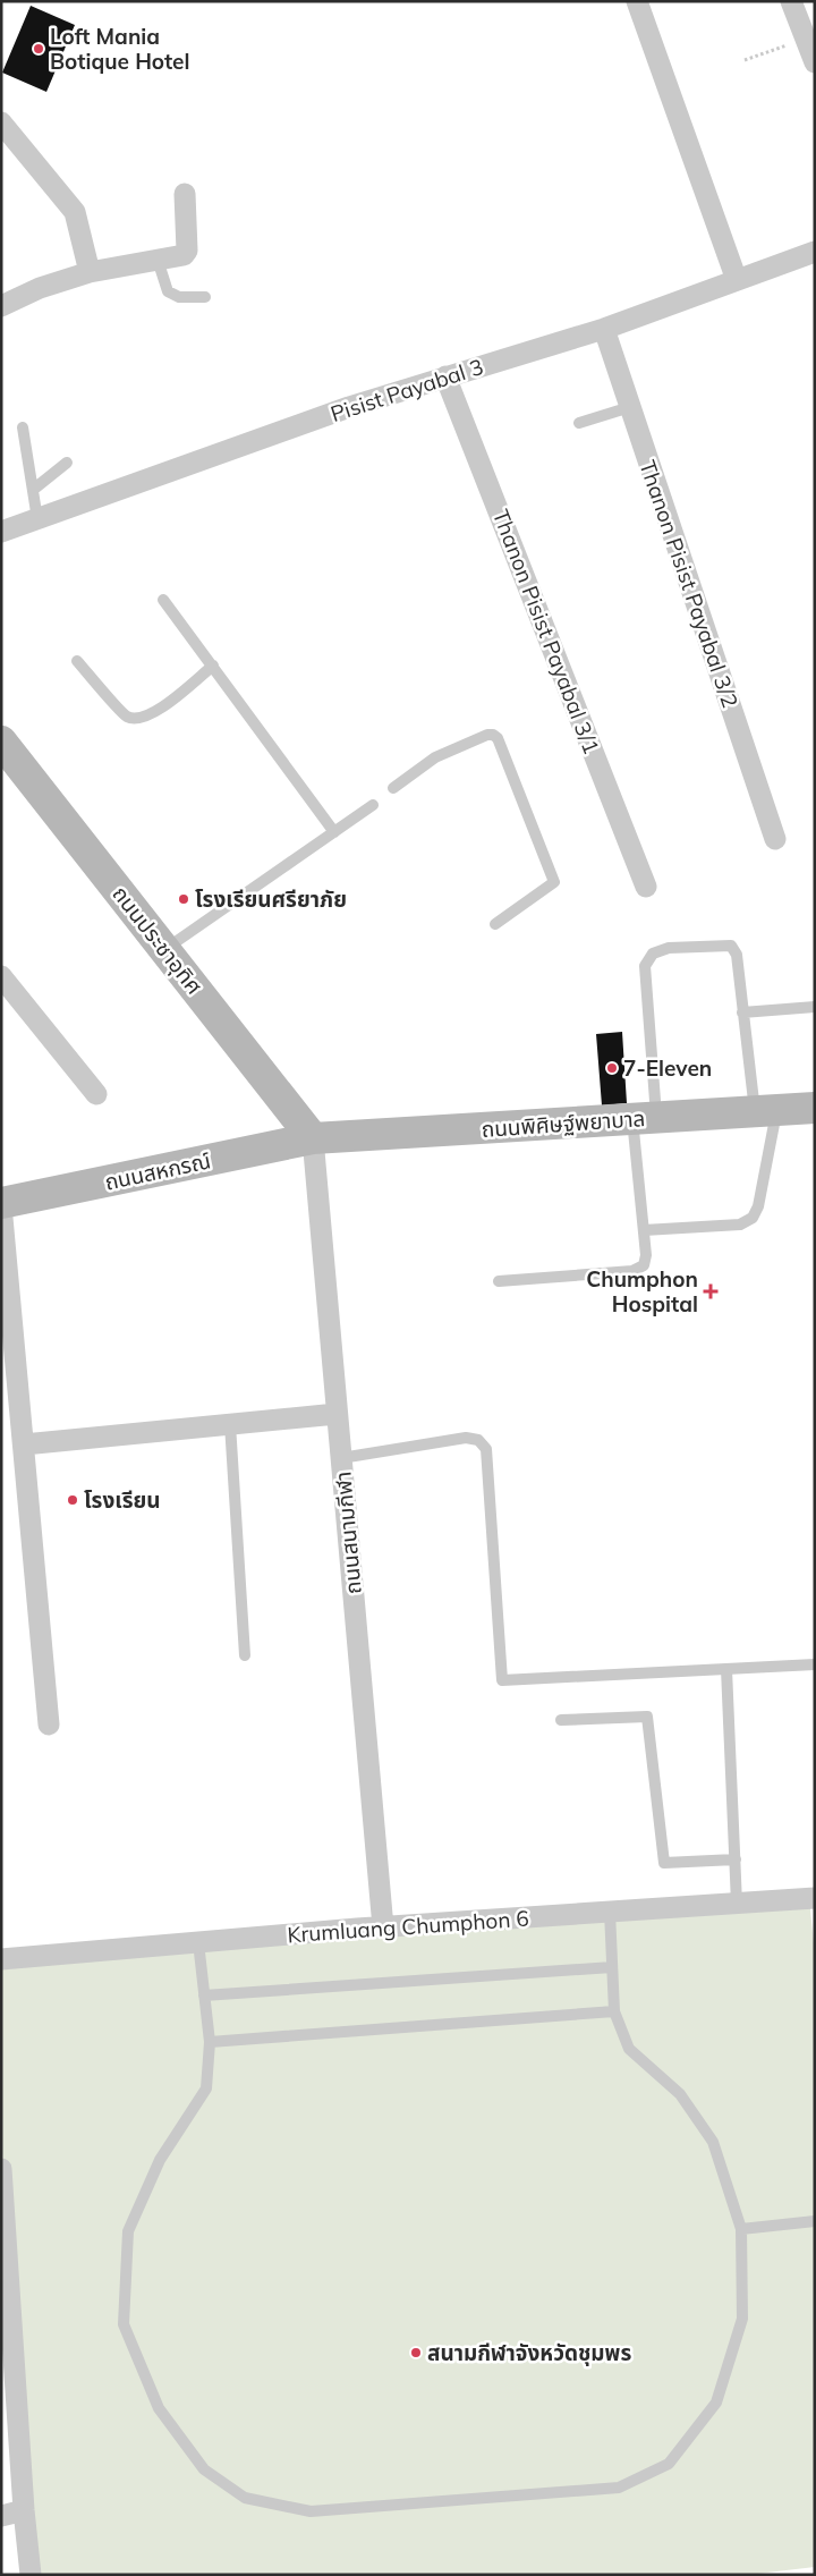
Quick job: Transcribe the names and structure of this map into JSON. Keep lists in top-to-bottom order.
{
  "streets": {
    "street": [
      "Pisist Payabal 3",
      "Thanon Pisist Payabal 3/2",
      "Thanon Pisist Payabal 3/1",
      "ถนนประชาอุทิศ",
      "ถนนพิศิษฐ์พยาบาล",
      "ถนนสหกรณ์",
      "ถนนสนามกีฬา",
      "Krumluang Chumphon 6"
    ]
  },
  "crossings": [
    ["Pisist Payabal 3", "Thanon Pisist Payabal 3/2"],
    ["Pisist Payabal 3", "Thanon Pisist Payabal 3/1"],
    ["ถนนประชาอุทิศ", "ถนนพิศิษฐ์พยาบาล"],
    ["ถนนประชาอุทิศ", "ถนนสหกรณ์"],
    ["ถนนประชาอุทิศ", "ถนนสนามกีฬา"],
    ["ถนนพิศิษฐ์พยาบาล", "ถนนสหกรณ์"],
    ["ถนนพิศิษฐ์พยาบาล", "ถนนสนามกีฬา"],
    ["ถนนสหกรณ์", "ถนนสนามกีฬา"],
    ["ถนนสนามกีฬา", "Krumluang Chumphon 6"]
  ],
  "places": {
    "other": [
      "Loft Mania Botique Hotel",
      "โรงเรียนศรียาภัย",
      "7-Eleven",
      "โรงเรียน",
      "สนามกีฬาจังหวัดชุมพร"
    ],
    "health": ["Chumphon Hospital"]
  }
}
